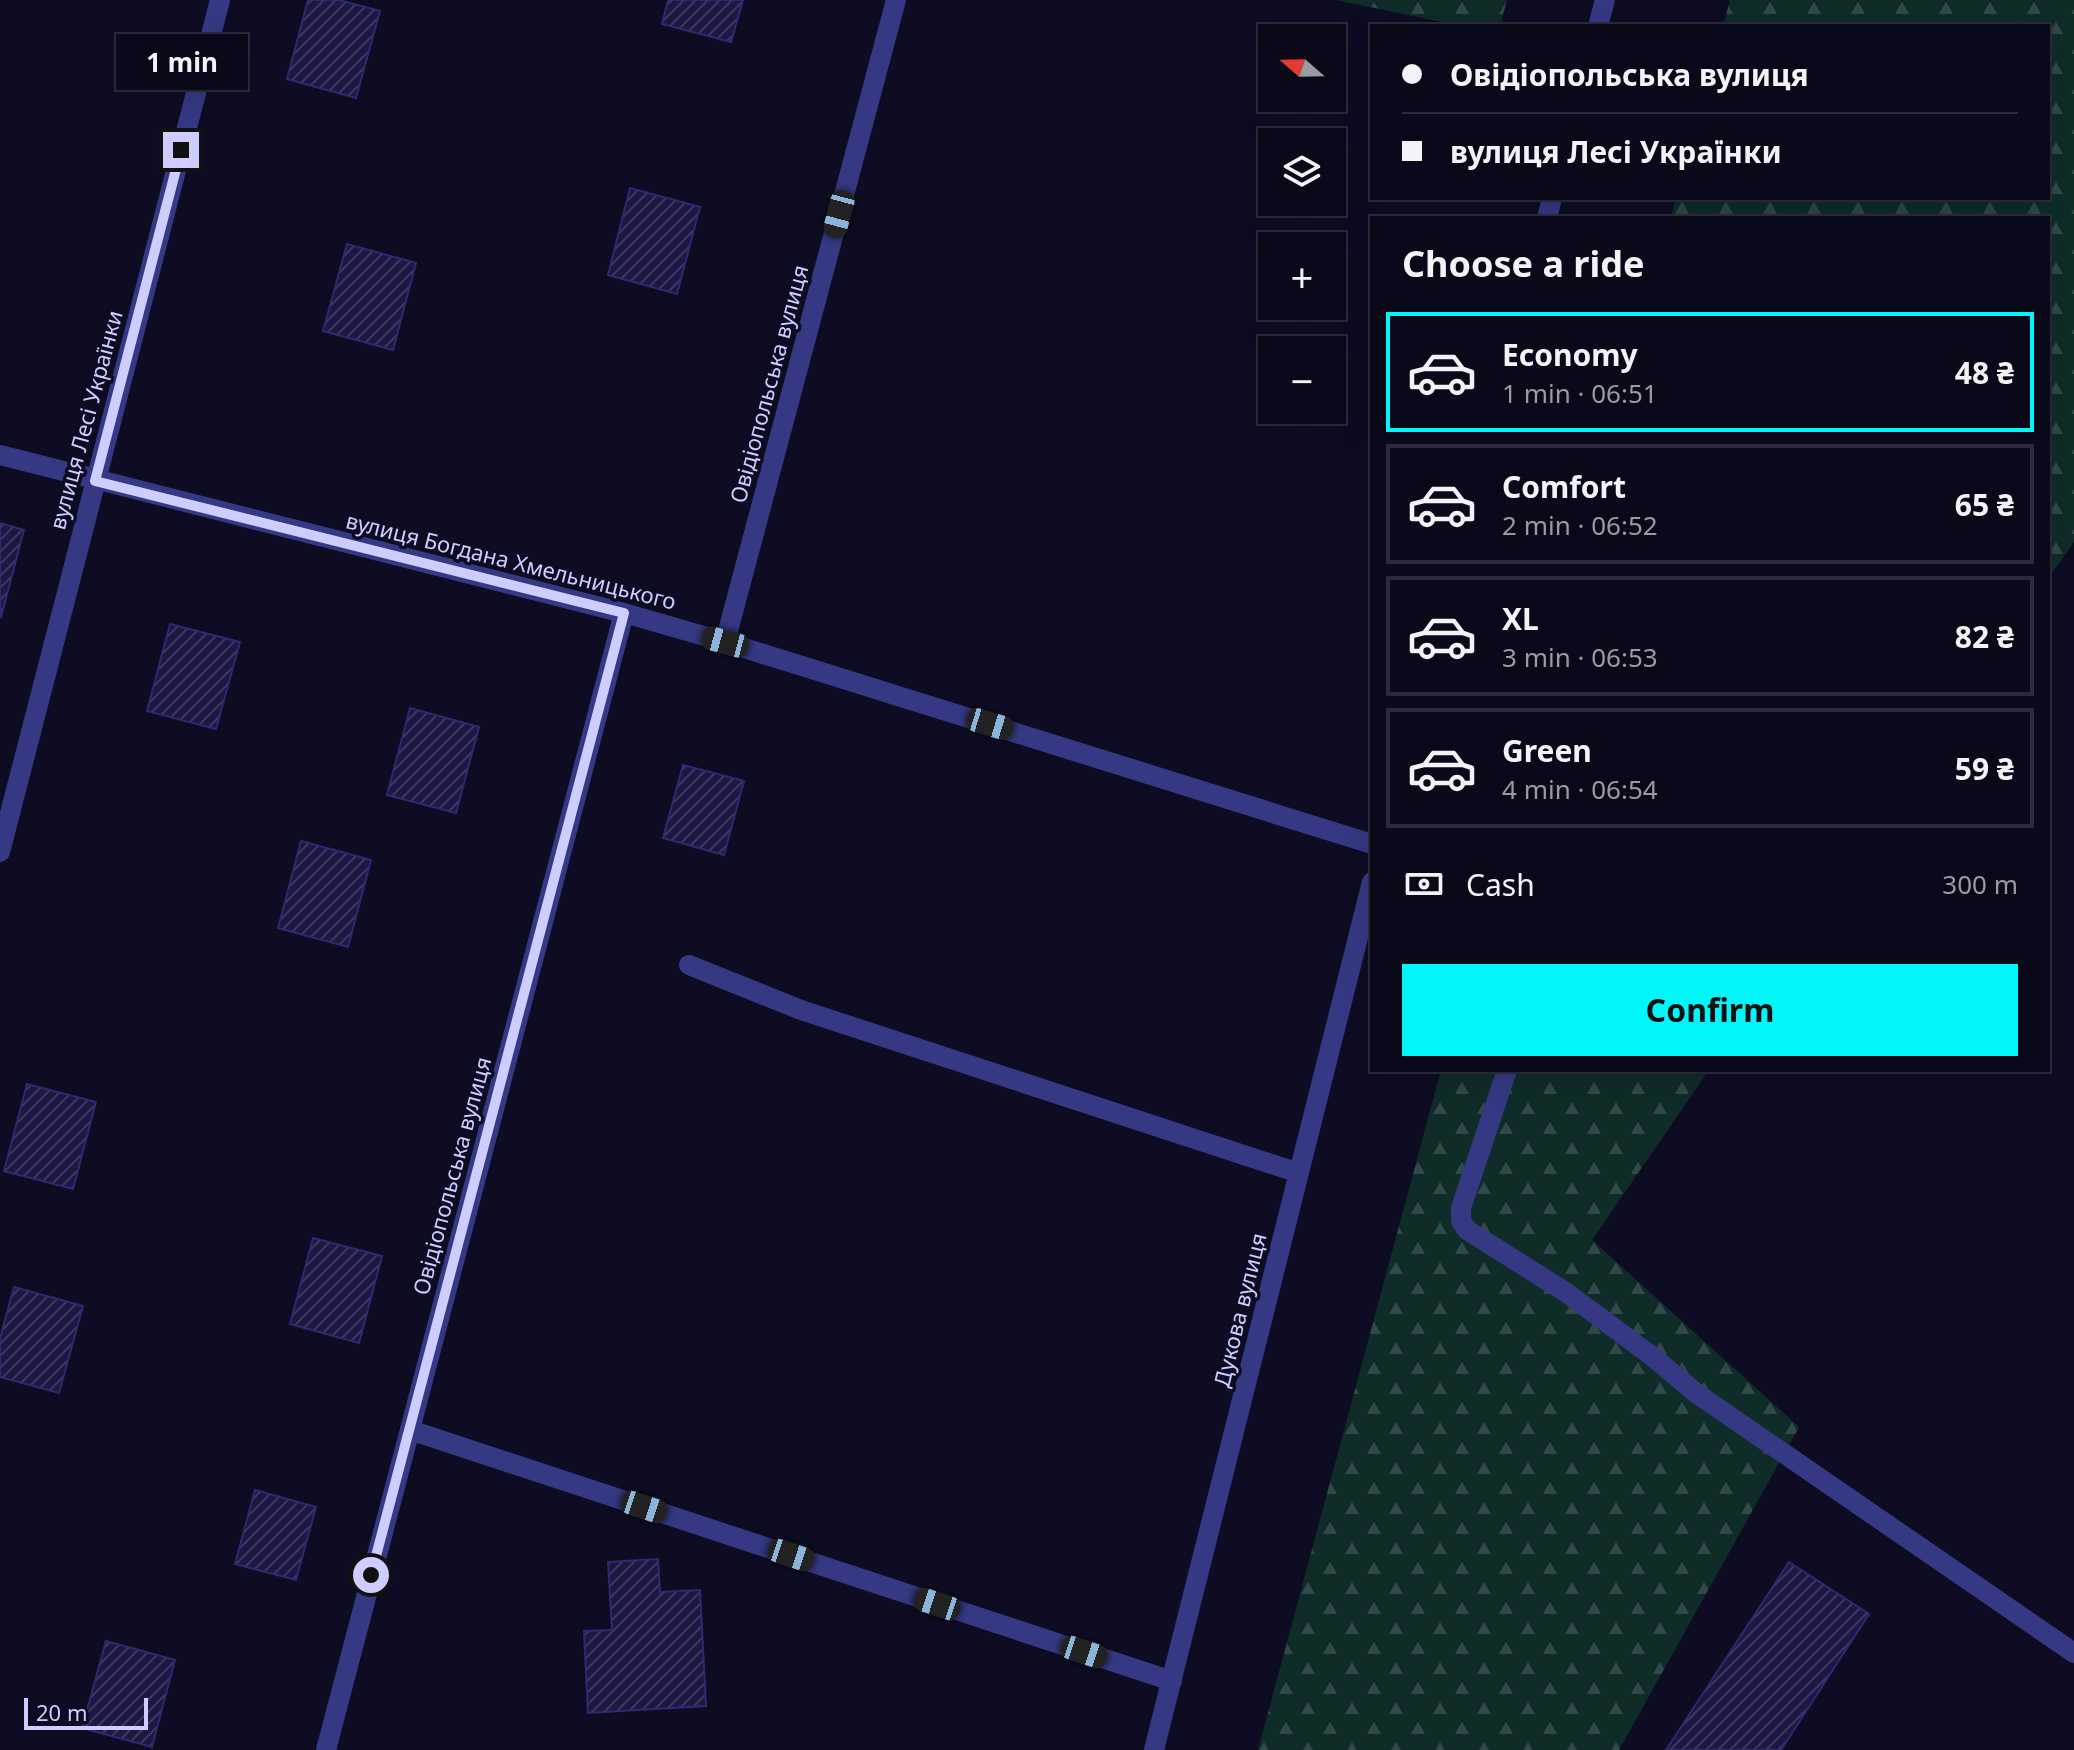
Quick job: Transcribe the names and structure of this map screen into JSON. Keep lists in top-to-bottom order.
{
  "streets": {
    "street": [
      "Овідіопольська вулиця",
      "вулиця Лесі Українки",
      "вулиця Богдана Хмельницького",
      "Дукова вулиця"
    ]
  },
  "crossings": [
    ["Овідіопольська вулиця", "вулиця Богдана Хмельницького"],
    ["вулиця Лесі Українки", "вулиця Богдана Хмельницького"]
  ],
  "scale_bar": "20 m",
  "north": "left",
  "page": {
    "map_buttons": ["+", "−"],
    "banner": ["Овідіопольська вулиця", "вулиця Лесі Українки"],
    "bubble": "1 min",
    "heading": "Choose a ride",
    "list": [
      {
        "name": "Economy",
        "note": "1 min · 06:51",
        "value": "48 ₴"
      },
      {
        "name": "Comfort",
        "note": "2 min · 06:52",
        "value": "65 ₴"
      },
      {
        "name": "XL",
        "note": "3 min · 06:53",
        "value": "82 ₴"
      },
      {
        "name": "Green",
        "note": "4 min · 06:54",
        "value": "59 ₴"
      }
    ],
    "pay": ["Cash", "300 m"],
    "buttons": "Confirm",
    "scale": "20 m"
  }
}
